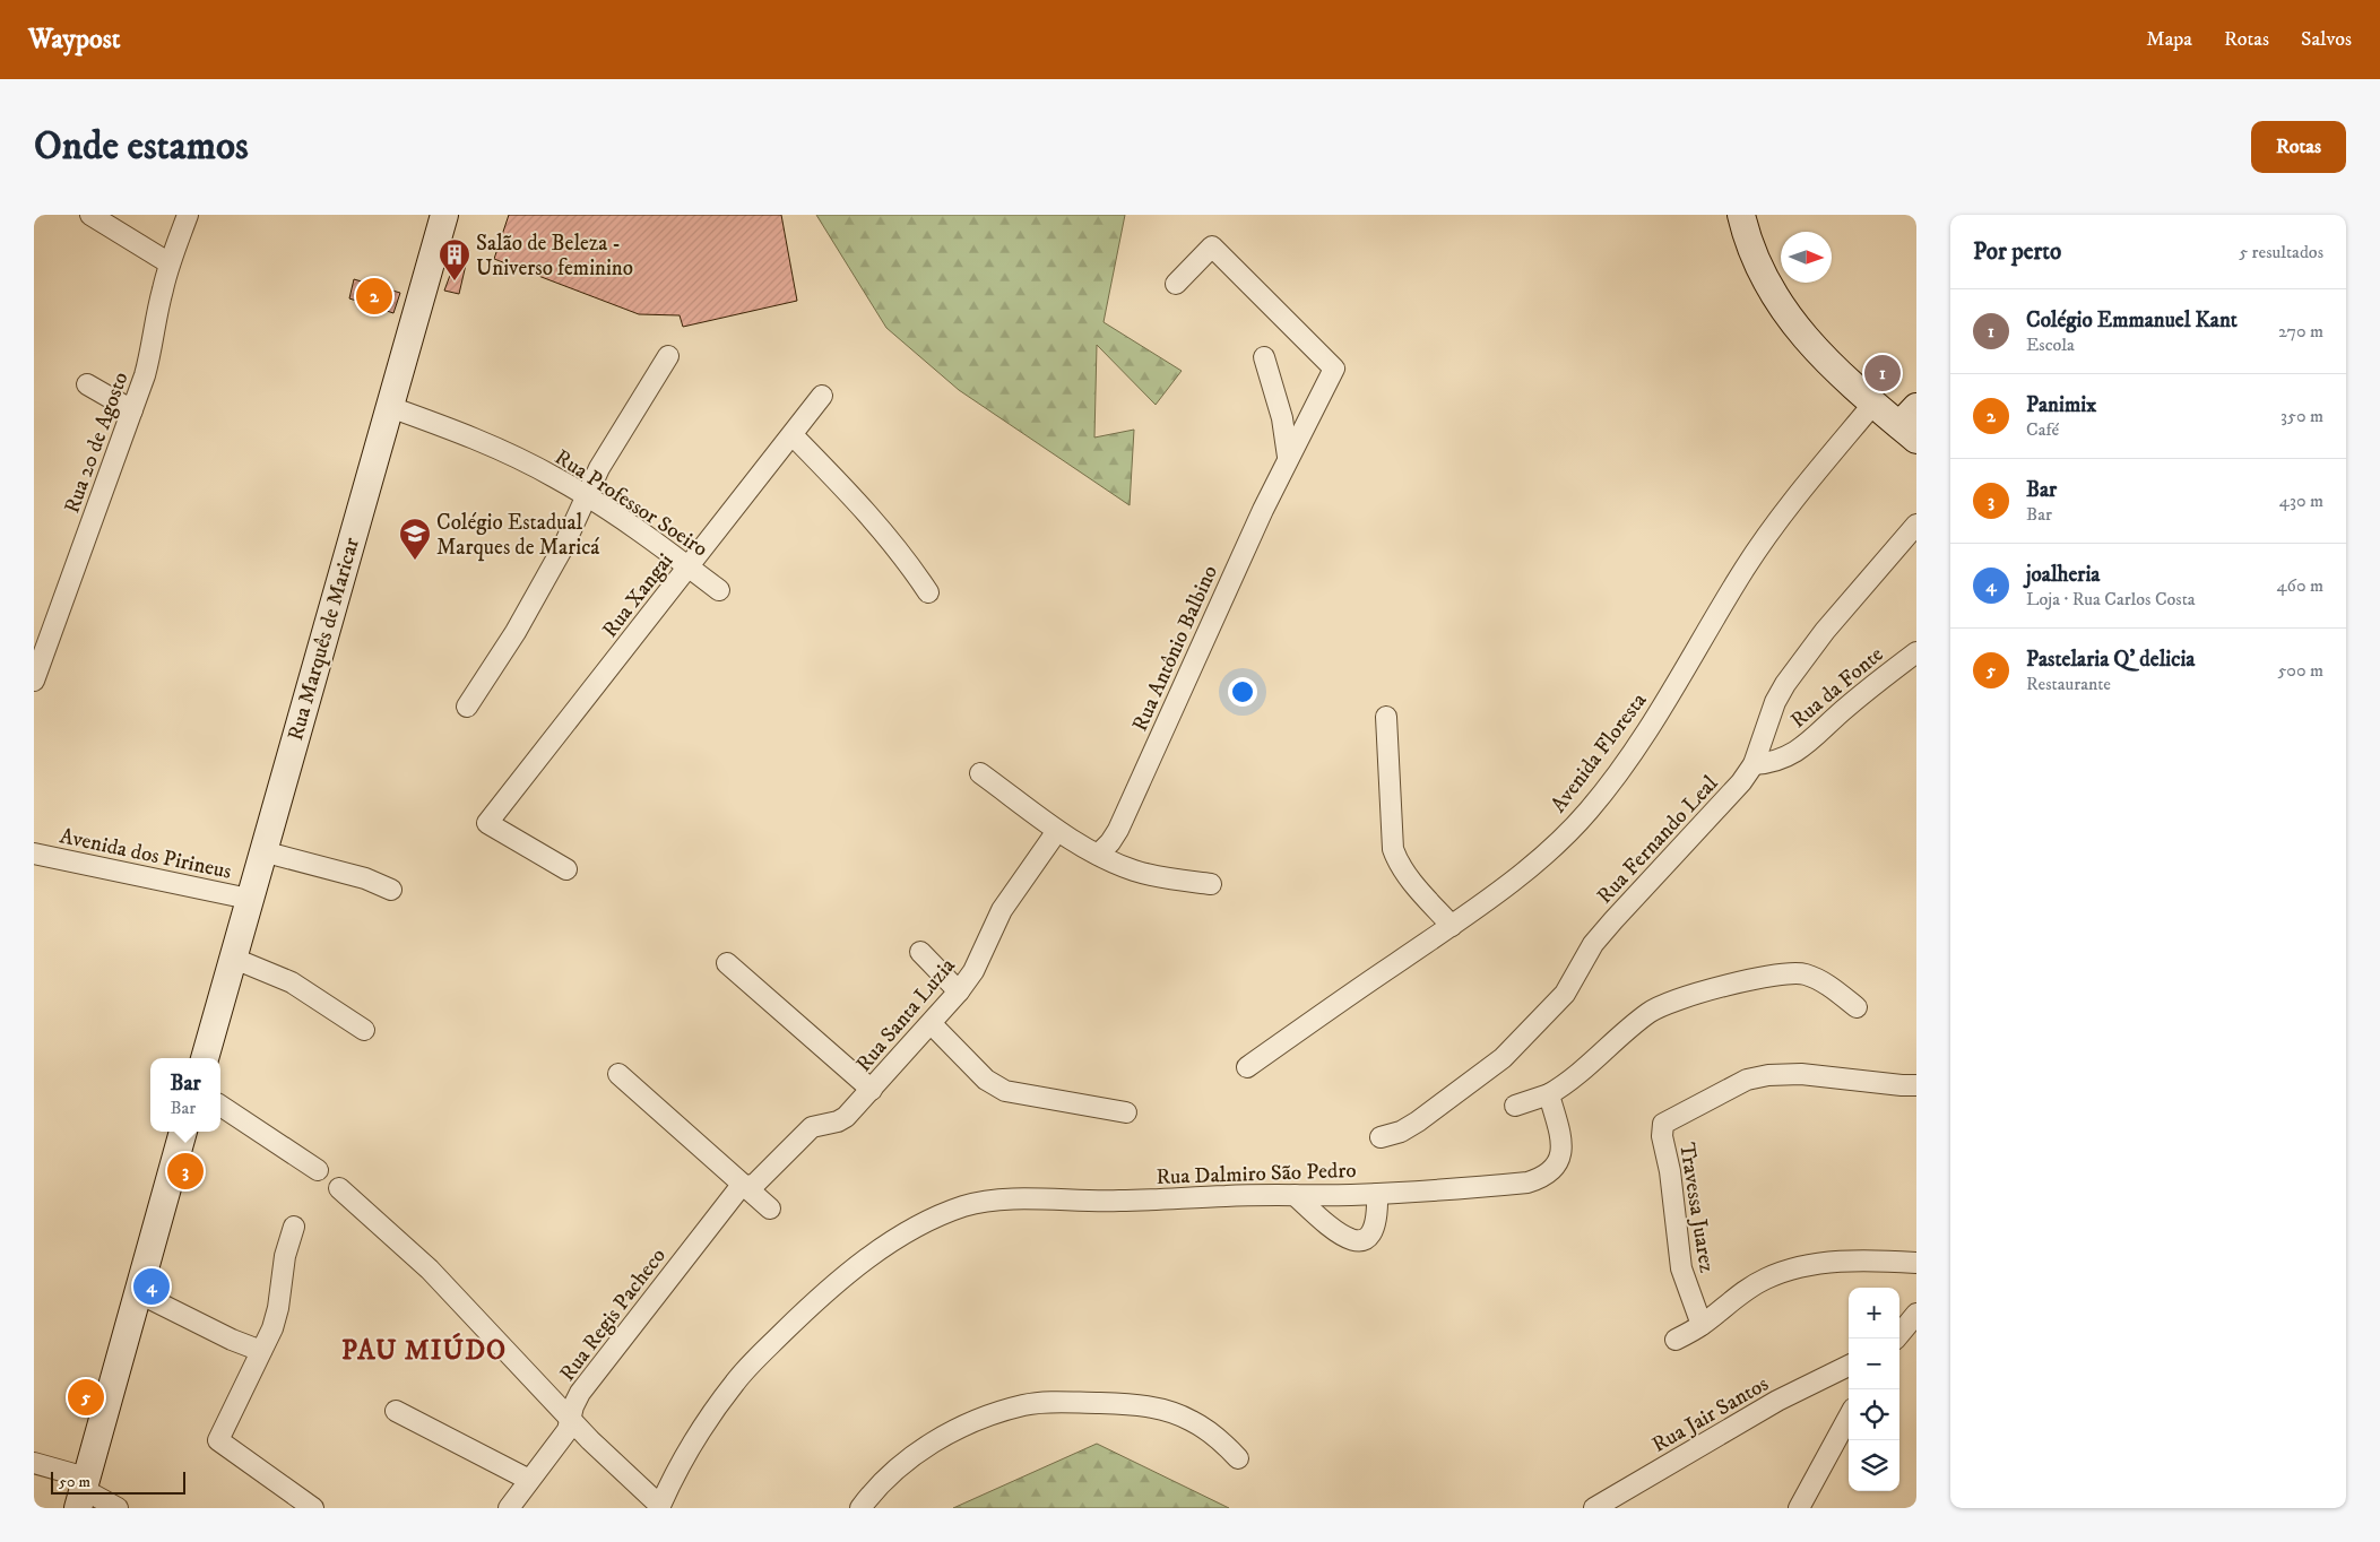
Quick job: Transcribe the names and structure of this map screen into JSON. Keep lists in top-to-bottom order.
{
  "streets": {
    "main road": ["Rua Marquês de Maricar"],
    "street": [
      "Rua 20 de Agosto",
      "Rua Professor Soeiro",
      "Rua Xangai",
      "Rua Antônio Balbino",
      "Rua da Fonte",
      "Avenida Floresta",
      "Rua Fernando Leal",
      "Avenida dos Pirineus",
      "Rua Santa Luzia",
      "Rua Dalmiro São Pedro",
      "Travessa Juarez",
      "Rua Regis Pacheco",
      "Rua Jair Santos"
    ]
  },
  "crossings": [
    ["Rua Professor Soeiro", "Rua Xangai"],
    ["Rua Professor Soeiro", "Rua Marquês de Maricar"],
    ["Rua Marquês de Maricar", "Avenida dos Pirineus"],
    ["Rua da Fonte", "Rua Fernando Leal"],
    ["Rua Santa Luzia", "Rua Regis Pacheco"]
  ],
  "districts": ["PAU MIÚDO"],
  "places": {
    "building": ["Salão de Beleza - Universo feminino"],
    "school or university": ["Colégio Estadual Marques de Maricá"]
  },
  "scale_bar": "50 m",
  "north": "right",
  "page": {
    "header": "Waypost",
    "nav": ["Mapa", "Rotas", "Salvos"],
    "buttons": "Rotas",
    "title": "Onde estamos",
    "heading": ["Por perto", "5 resultados"],
    "pins": [
      "2",
      "1",
      "3",
      "4",
      "5"
    ],
    "list": [
      {
        "mark": "1",
        "name": "Colégio Emmanuel Kant",
        "note": "Escola",
        "value": "270 m"
      },
      {
        "mark": "2",
        "name": "Panimix",
        "note": "Café",
        "value": "350 m"
      },
      {
        "mark": "3",
        "name": "Bar",
        "note": "Bar",
        "value": "430 m"
      },
      {
        "mark": "4",
        "name": "joalheria",
        "note": "Loja · Rua Carlos Costa",
        "value": "460 m"
      },
      {
        "mark": "5",
        "name": "Pastelaria Q' delicia",
        "note": "Restaurante",
        "value": "500 m"
      }
    ],
    "popup": ["Bar", "Bar"],
    "map_buttons": ["+", "−"],
    "scale": "50 m"
  }
}
